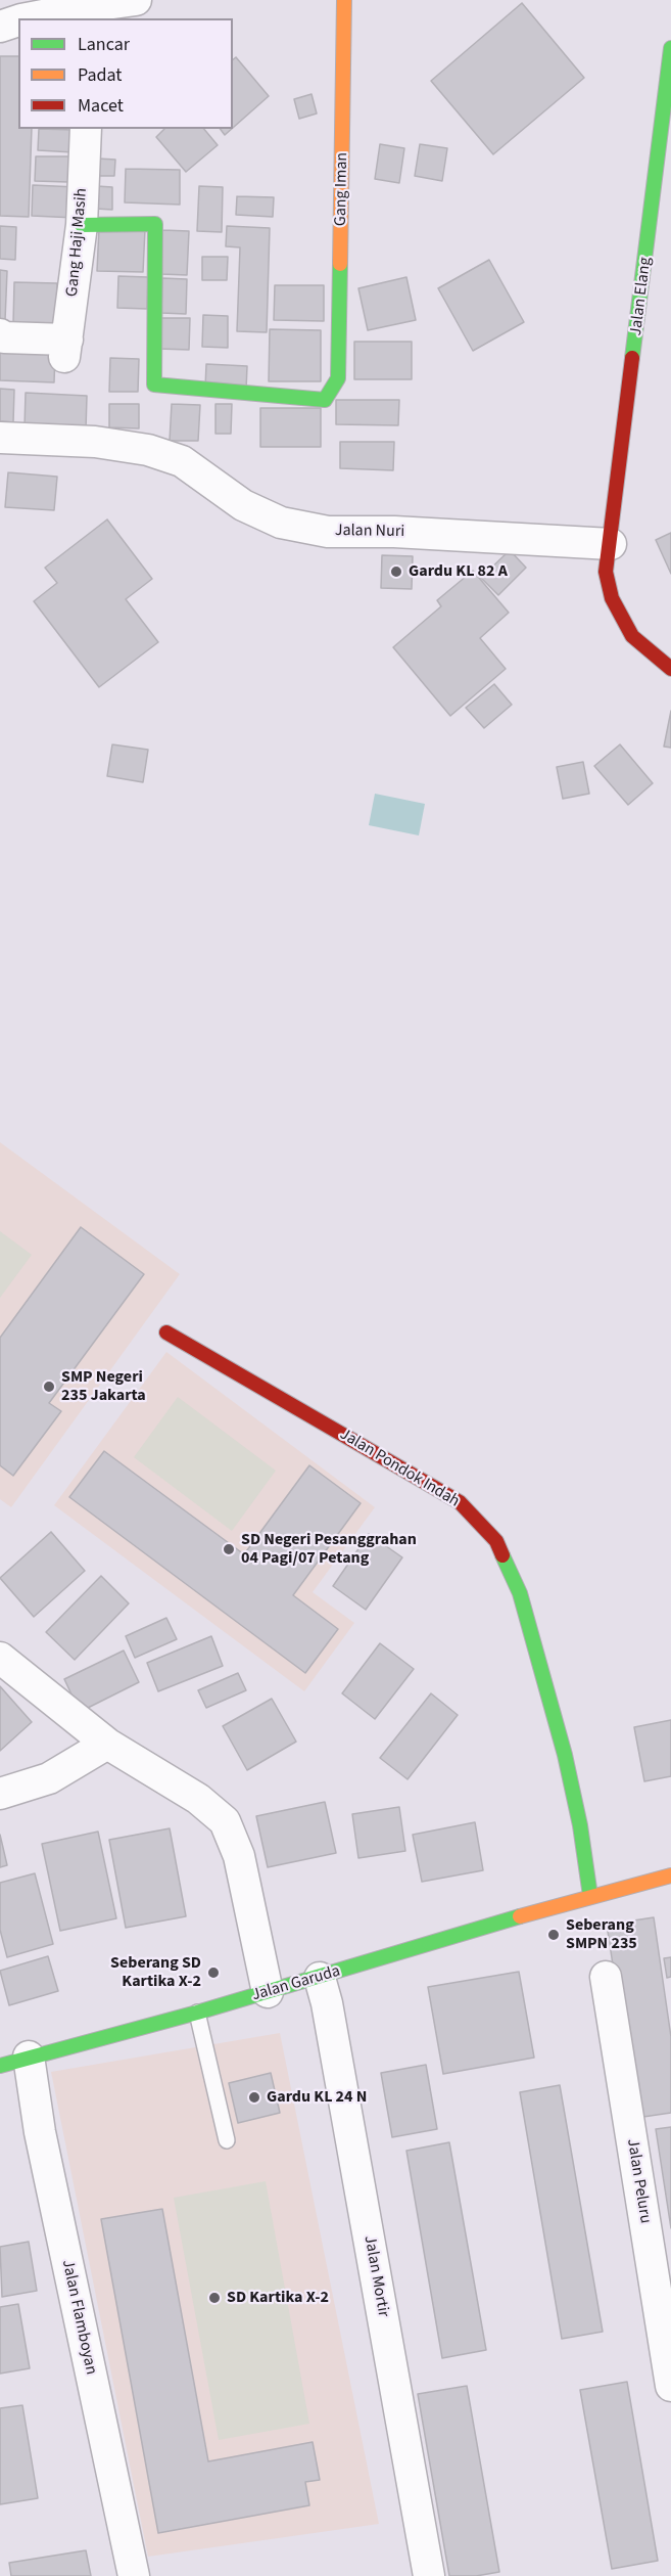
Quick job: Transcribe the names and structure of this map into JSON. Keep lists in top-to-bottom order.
{
  "streets": {
    "street": [
      "Gang Iman",
      "Gang Haji Masih",
      "Jalan Elang",
      "Jalan Nuri",
      "Jalan Pondok Indah",
      "Jalan Garuda",
      "Jalan Peluru",
      "Jalan Mortir",
      "Jalan Flamboyan"
    ]
  },
  "crossings": [
    ["Gang Iman", "Gang Haji Masih"],
    ["Jalan Elang", "Jalan Nuri"],
    ["Jalan Pondok Indah", "Jalan Garuda"],
    ["Jalan Garuda", "Jalan Mortir"],
    ["Jalan Garuda", "Jalan Flamboyan"]
  ],
  "places": [
    "Gardu KL 82 A",
    "SMP Negeri 235 Jakarta",
    "SD Negeri Pesanggrahan 04 Pagi/07 Petang",
    "Seberang SMPN 235",
    "Seberang SD Kartika X-2",
    "Gardu KL 24 N",
    "SD Kartika X-2"
  ],
  "legend": ["Lancar", "Padat", "Macet"]
}
